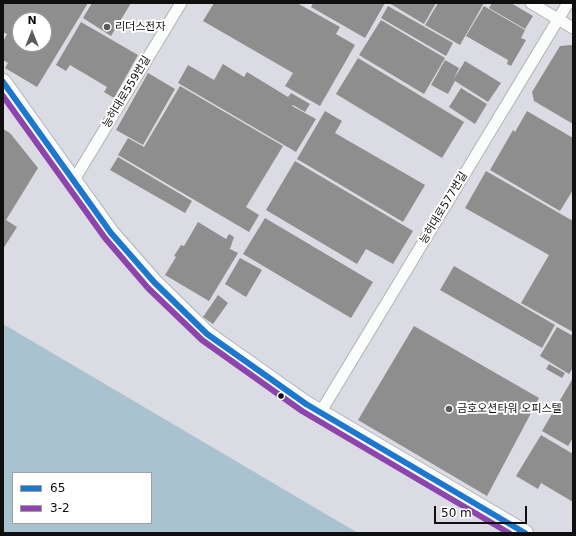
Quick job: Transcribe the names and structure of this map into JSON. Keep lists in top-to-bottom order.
{
  "streets": {
    "street": ["능허대로559번길", "능허대로577번길"]
  },
  "places": ["리더스전자", "금호오션타워 오피스텔"],
  "lines": ["transit line 65", "transit line 3-2"],
  "legend": ["65", "3-2"],
  "scale_bar": "50 m",
  "north": "top"
}
